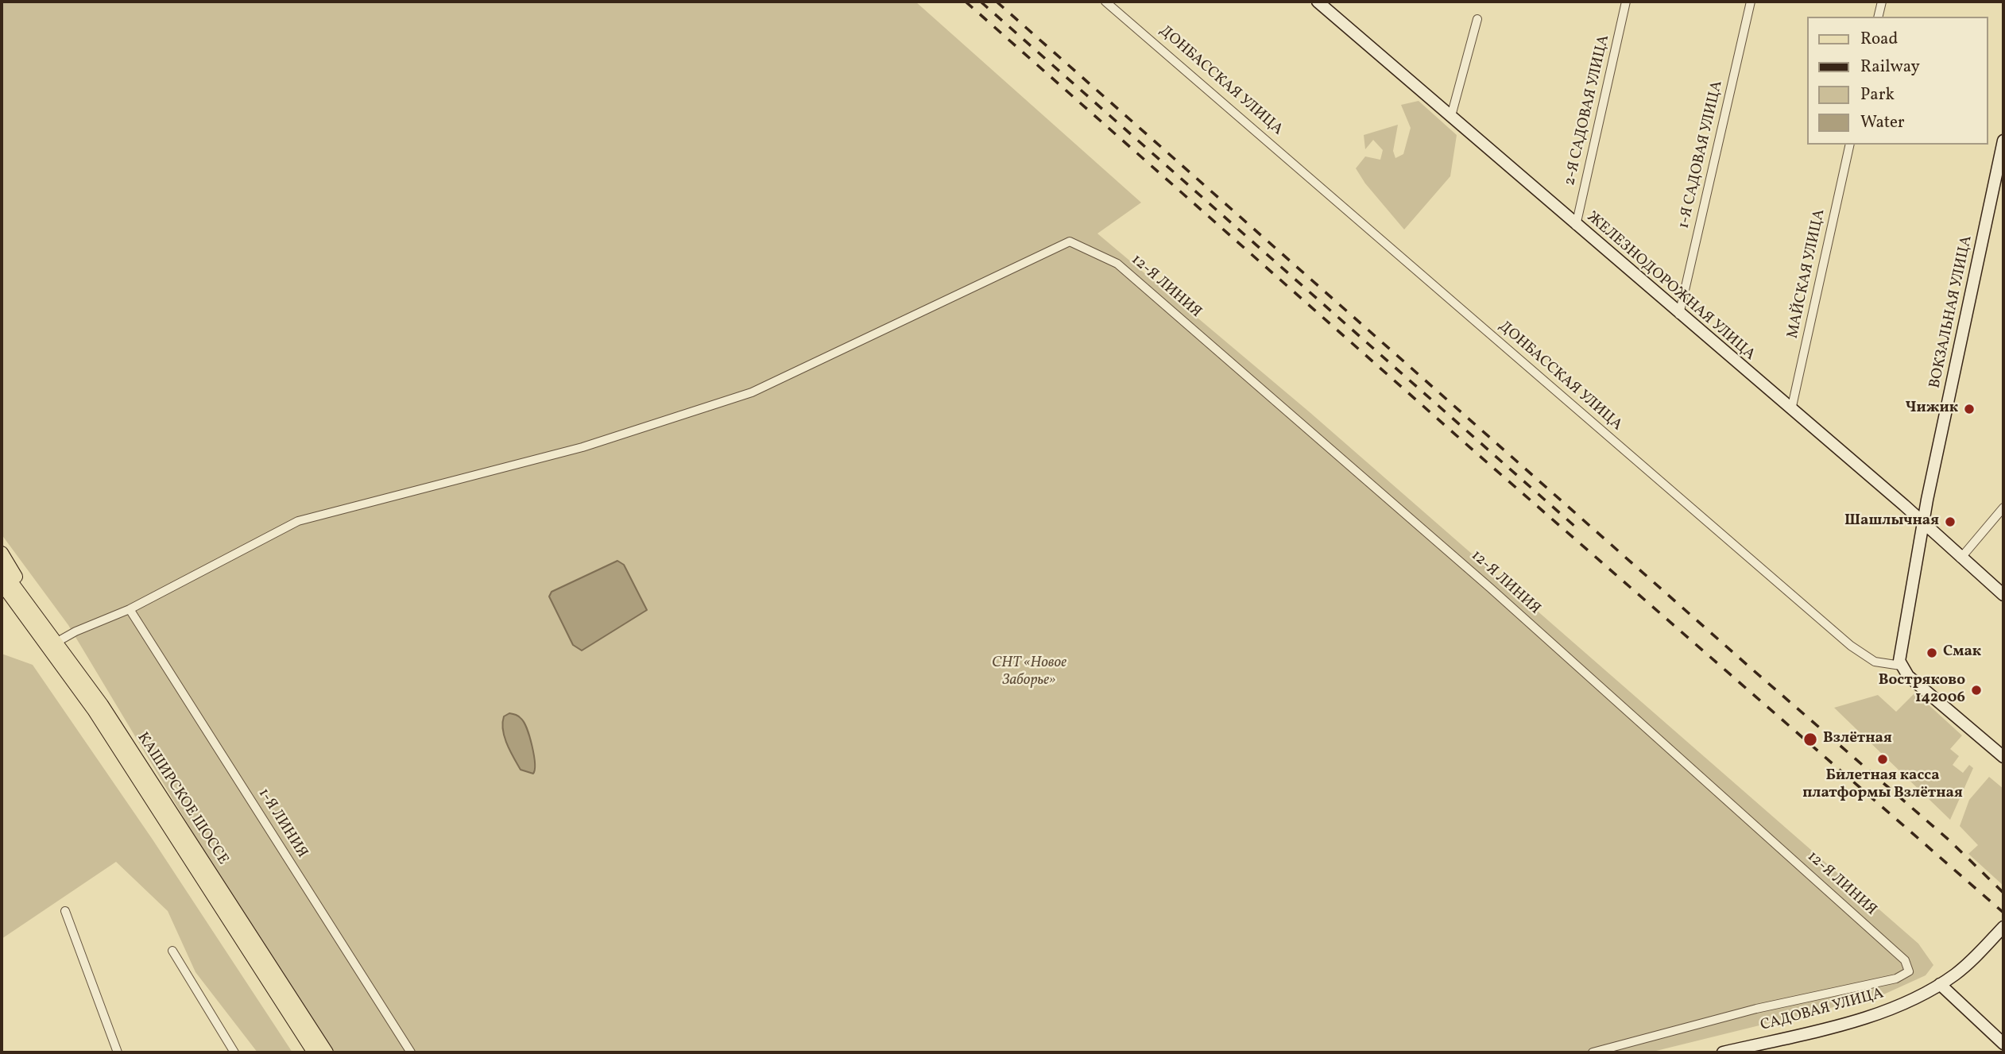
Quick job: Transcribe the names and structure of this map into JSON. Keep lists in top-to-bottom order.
{
  "streets": {
    "main road": ["КАШИРСКОЕ ШОССЕ"],
    "street": [
      "ДОНБАССКАЯ УЛИЦА",
      "2-Я САДОВАЯ УЛИЦА",
      "1-Я САДОВАЯ УЛИЦА",
      "МАЙСКАЯ УЛИЦА",
      "12-Я ЛИНИЯ",
      "ЖЕЛЕЗНОДОРОЖНАЯ УЛИЦА",
      "ВОКЗАЛЬНАЯ УЛИЦА",
      "1-Я ЛИНИЯ",
      "САДОВАЯ УЛИЦА"
    ]
  },
  "crossings": [
    ["ДОНБАССКАЯ УЛИЦА", "ВОКЗАЛЬНАЯ УЛИЦА"],
    ["2-Я САДОВАЯ УЛИЦА", "ЖЕЛЕЗНОДОРОЖНАЯ УЛИЦА"],
    ["1-Я САДОВАЯ УЛИЦА", "ЖЕЛЕЗНОДОРОЖНАЯ УЛИЦА"],
    ["МАЙСКАЯ УЛИЦА", "ЖЕЛЕЗНОДОРОЖНАЯ УЛИЦА"],
    ["12-Я ЛИНИЯ", "1-Я ЛИНИЯ"],
    ["ЖЕЛЕЗНОДОРОЖНАЯ УЛИЦА", "ВОКЗАЛЬНАЯ УЛИЦА"]
  ],
  "parks": ["СНТ «Новое Заборье»"],
  "places": [
    "Чижик",
    "Шашлычная",
    "Смак",
    "Востряково 142006",
    "Взлётная",
    "Билетная касса платформы Взлётная"
  ],
  "legend": [
    "Road",
    "Railway",
    "Park",
    "Water"
  ]
}
